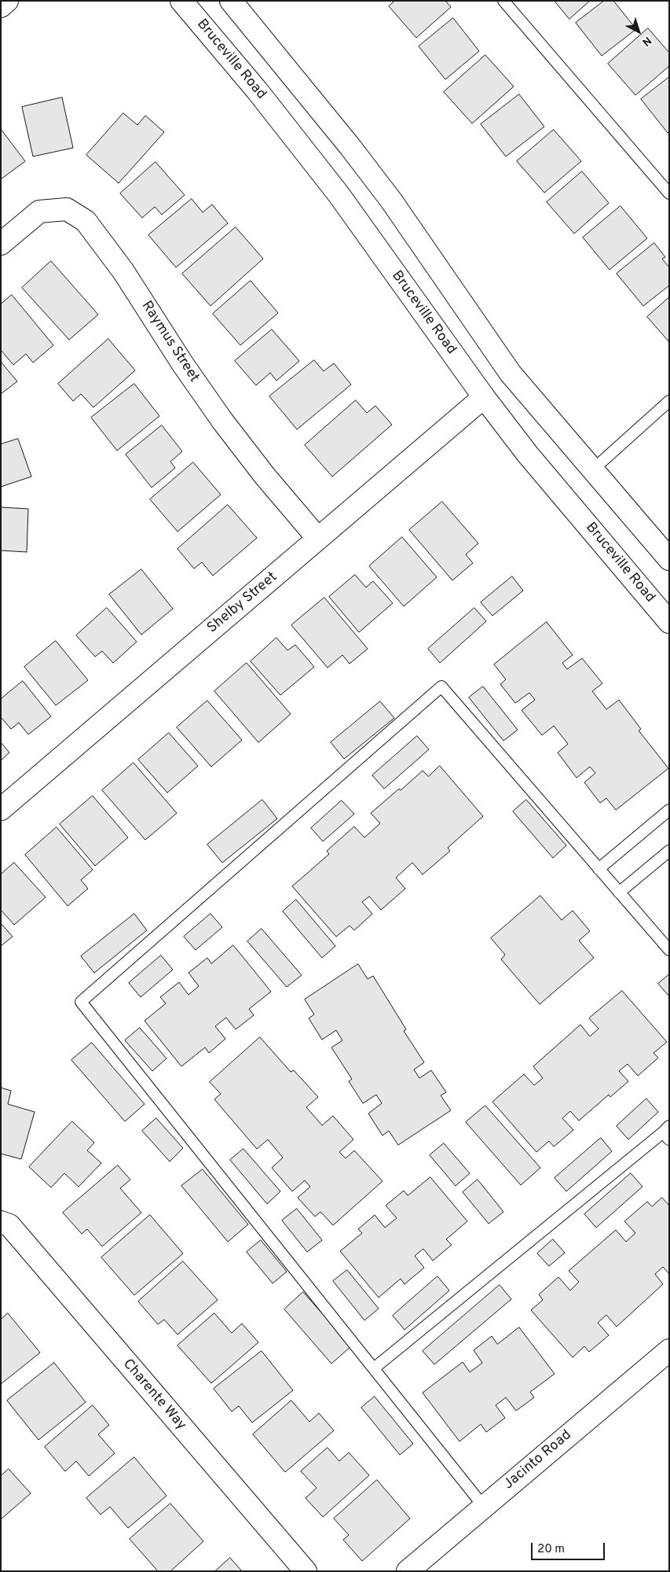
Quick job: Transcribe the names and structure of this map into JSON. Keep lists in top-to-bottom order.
{
  "streets": {
    "street": [
      "Bruceville Road",
      "Raymus Street",
      "Shelby Street",
      "Charente Way",
      "Jacinto Road"
    ]
  },
  "crossings": [
    ["Bruceville Road", "Shelby Street"],
    ["Raymus Street", "Shelby Street"]
  ],
  "scale_bar": "20 m",
  "north": "bottom right"
}
